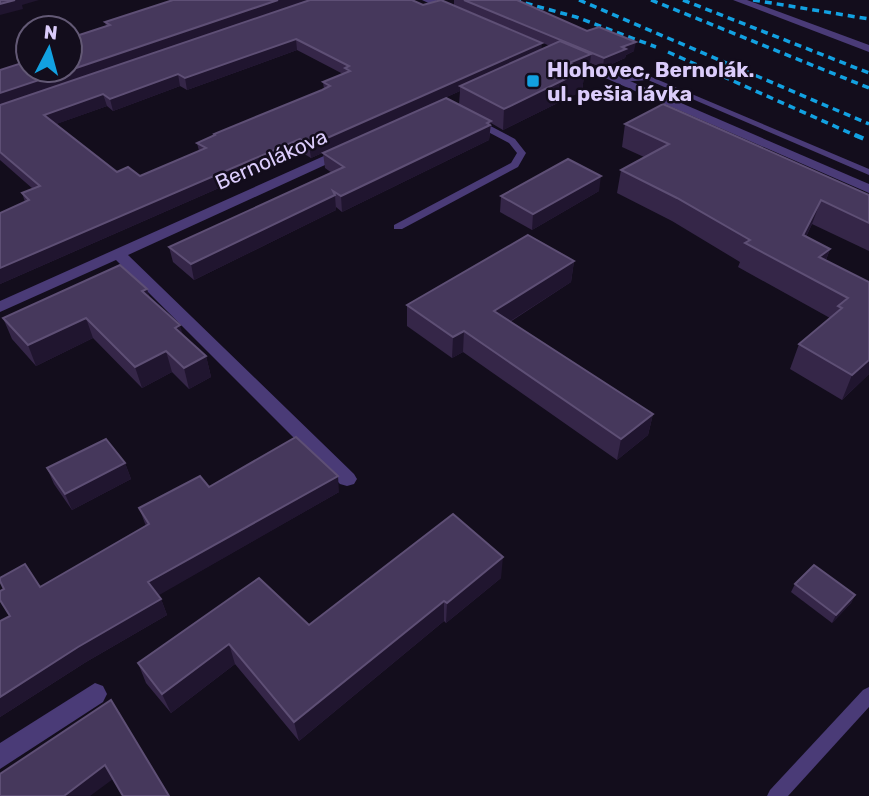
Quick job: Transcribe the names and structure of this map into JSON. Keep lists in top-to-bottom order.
{
  "streets": {
    "street": ["Bernolákova"]
  },
  "places": {
    "transit": ["Hlohovec, Bernolák. ul. pešia lávka"]
  },
  "north": "top"
}
